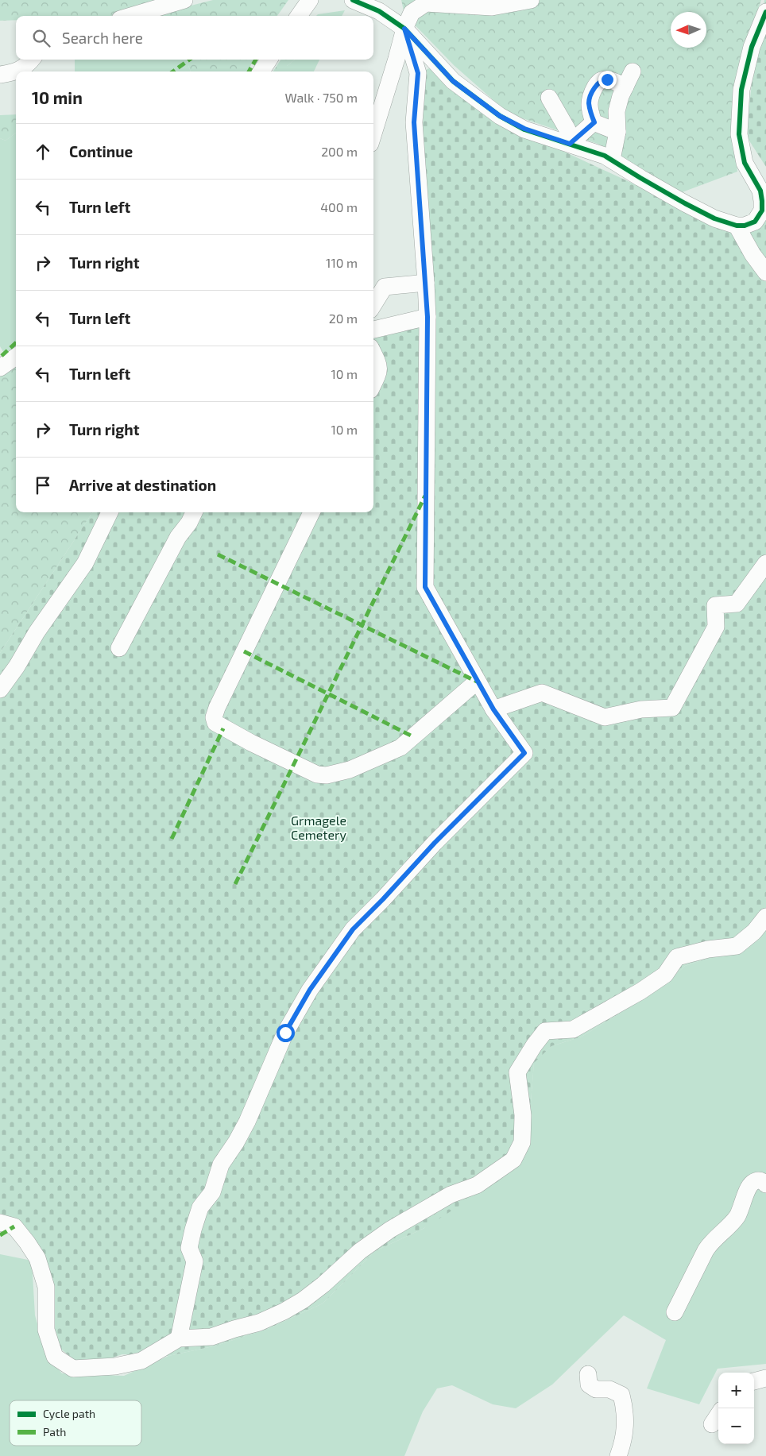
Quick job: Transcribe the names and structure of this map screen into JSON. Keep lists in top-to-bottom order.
{
  "parks": ["Grmagele Cemetery"],
  "legend": ["Cycle path", "Path"],
  "north": "left",
  "page": {
    "search": "Search here",
    "heading": ["10 min", "Walk · 750 m"],
    "list": [
      ["Continue", "200 m"],
      ["Turn left", "400 m"],
      ["Turn right", "110 m"],
      ["Turn left", "20 m"],
      ["Turn left", "10 m"],
      ["Turn right", "10 m"],
      "Arrive at destination"
    ],
    "map_buttons": ["+", "−"]
  }
}
